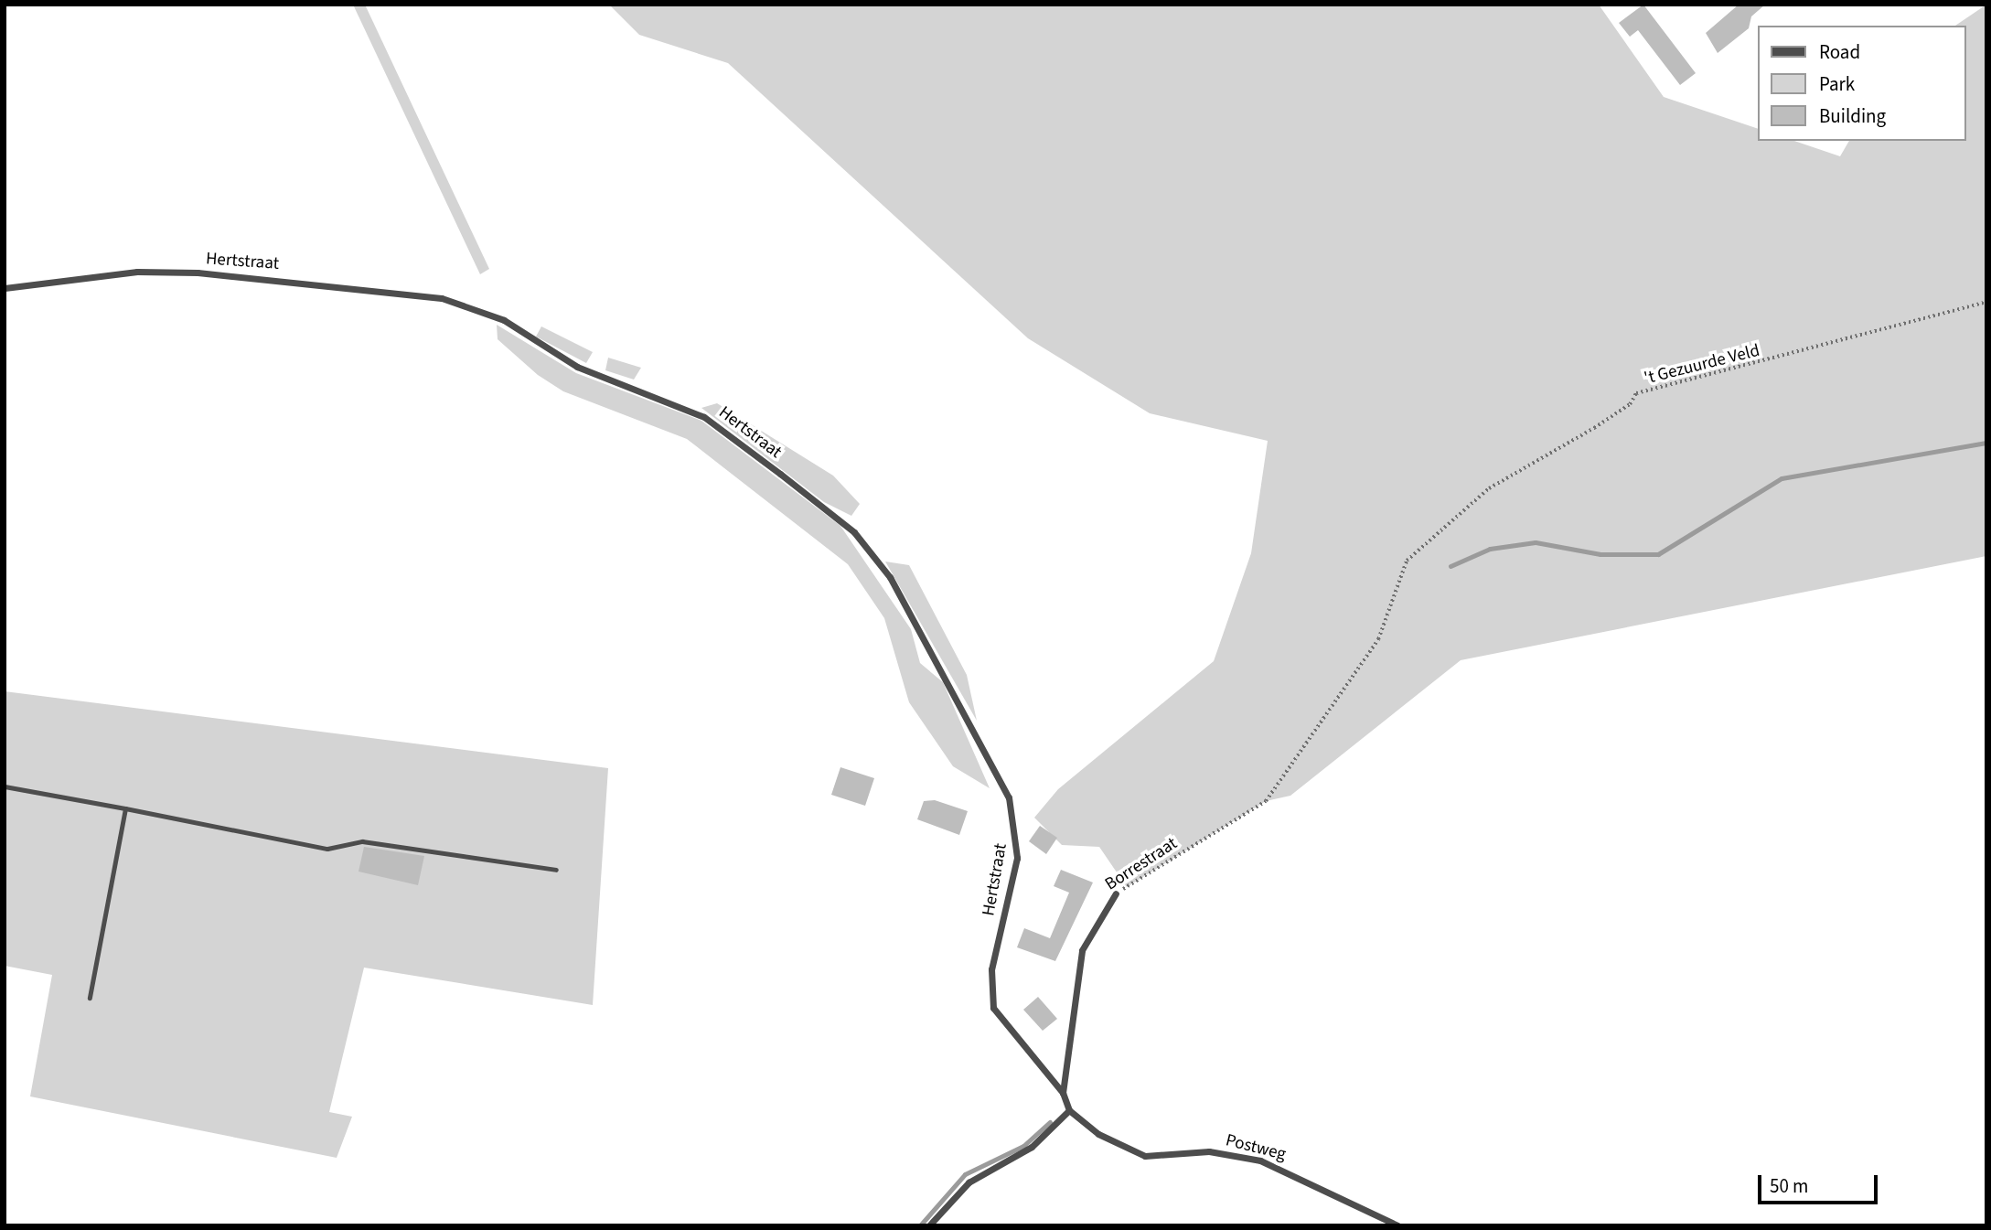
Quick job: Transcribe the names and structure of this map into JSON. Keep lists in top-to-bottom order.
{
  "streets": {
    "street": ["Hertstraat", "Borrestraat", "Postweg"],
    "path": ["'t Gezuurde Veld"]
  },
  "crossings": [
    ["Hertstraat", "Borrestraat"],
    ["'t Gezuurde Veld", "Borrestraat"],
    ["Borrestraat", "Postweg"]
  ],
  "legend": ["Road", "Park", "Building"],
  "scale_bar": "50 m"
}
